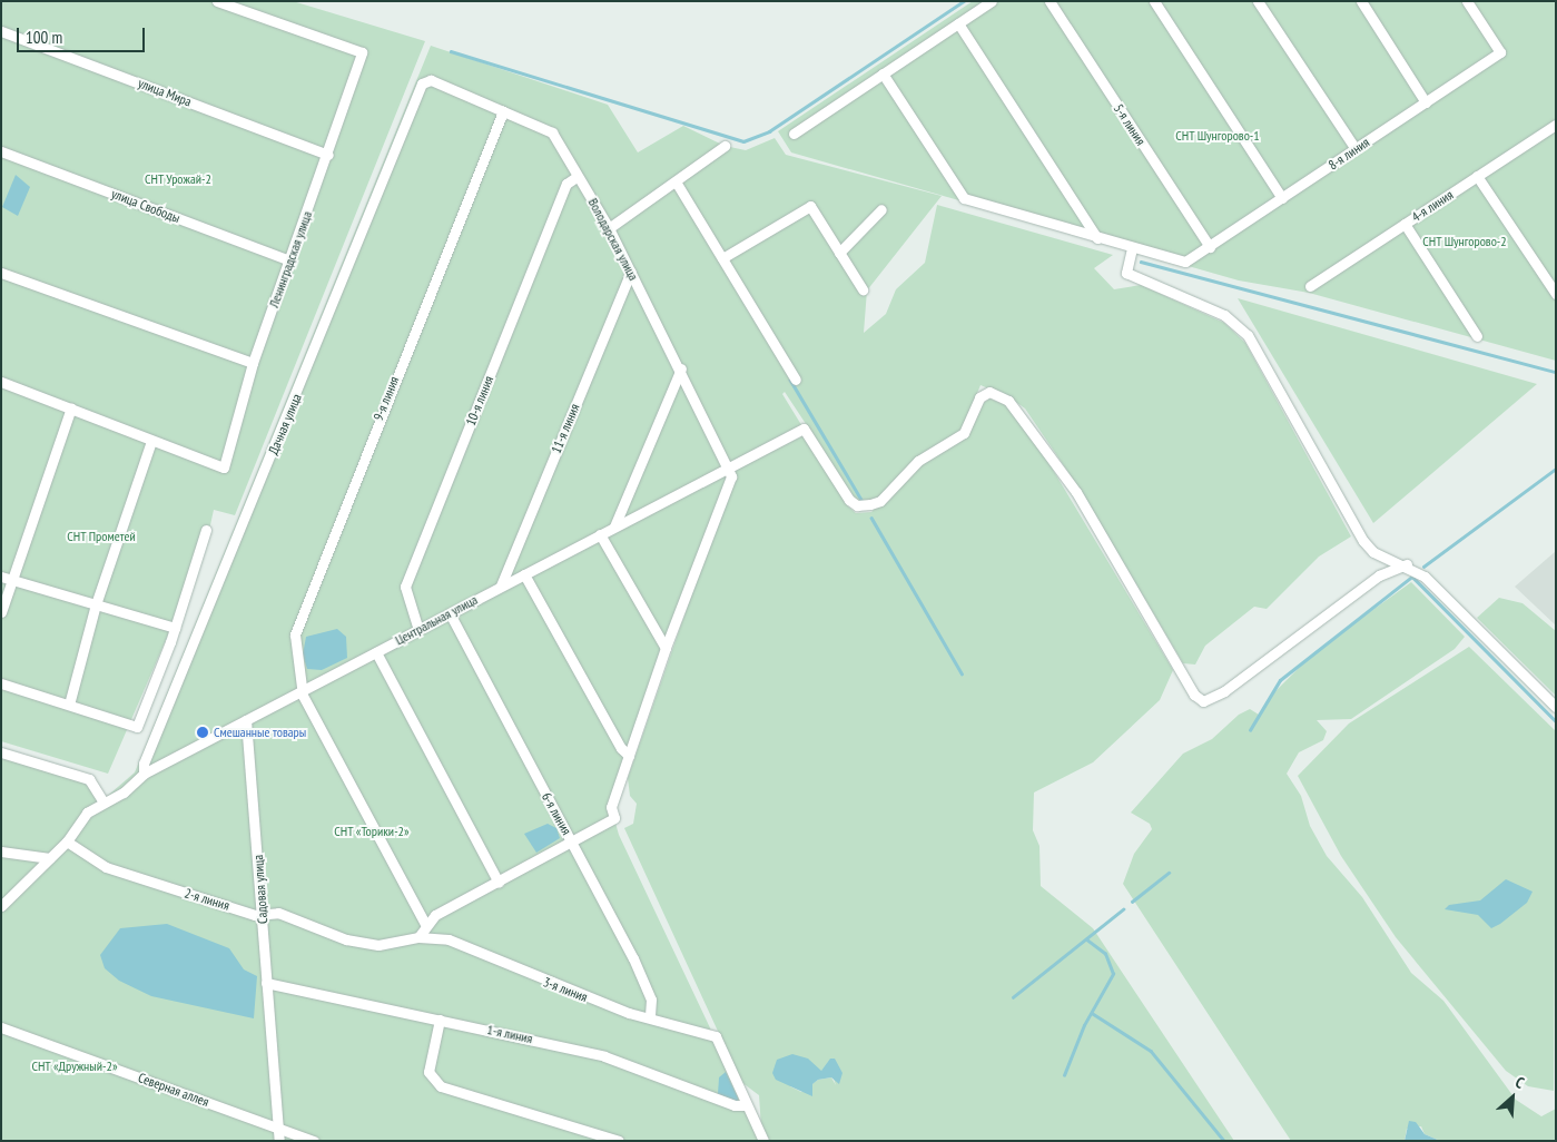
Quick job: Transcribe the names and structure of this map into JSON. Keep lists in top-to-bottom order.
{
  "streets": {
    "street": [
      "улица Мира",
      "5-я линия",
      "8-я линия",
      "улица Свободы",
      "4-я линия",
      "Володарская улица",
      "Ленинградская улица",
      "9-я линия",
      "10-я линия",
      "Дачная улица",
      "11-я линия",
      "Центральная улица",
      "6-я линия",
      "Садовая улица",
      "2-я линия",
      "3-я линия",
      "1-я линия",
      "Северная аллея"
    ]
  },
  "crossings": [
    ["улица Мира", "Ленинградская улица"],
    ["5-я линия", "8-я линия"],
    ["улица Свободы", "Ленинградская улица"],
    ["Володарская улица", "9-я линия"],
    ["Володарская улица", "10-я линия"],
    ["Володарская улица", "Дачная улица"],
    ["Володарская улица", "11-я линия"],
    ["Володарская улица", "Центральная улица"],
    ["9-я линия", "Центральная улица"],
    ["10-я линия", "Центральная улица"],
    ["Дачная улица", "Центральная улица"],
    ["11-я линия", "Центральная улица"],
    ["Центральная улица", "6-я линия"],
    ["Центральная улица", "Садовая улица"],
    ["Центральная улица", "2-я линия"],
    ["6-я линия", "3-я линия"],
    ["Садовая улица", "2-я линия"],
    ["Садовая улица", "1-я линия"],
    ["Садовая улица", "Северная аллея"],
    ["2-я линия", "3-я линия"],
    ["3-я линия", "1-я линия"]
  ],
  "parks": [
    "СНТ Шунгорово-1",
    "СНТ Урожай-2",
    "СНТ Шунгорово-2",
    "СНТ Прометей",
    "СНТ «Торики-2»",
    "СНТ «Дружный-2»"
  ],
  "places": ["Смешанные товары"],
  "scale_bar": "100 m",
  "north": "top right"
}
